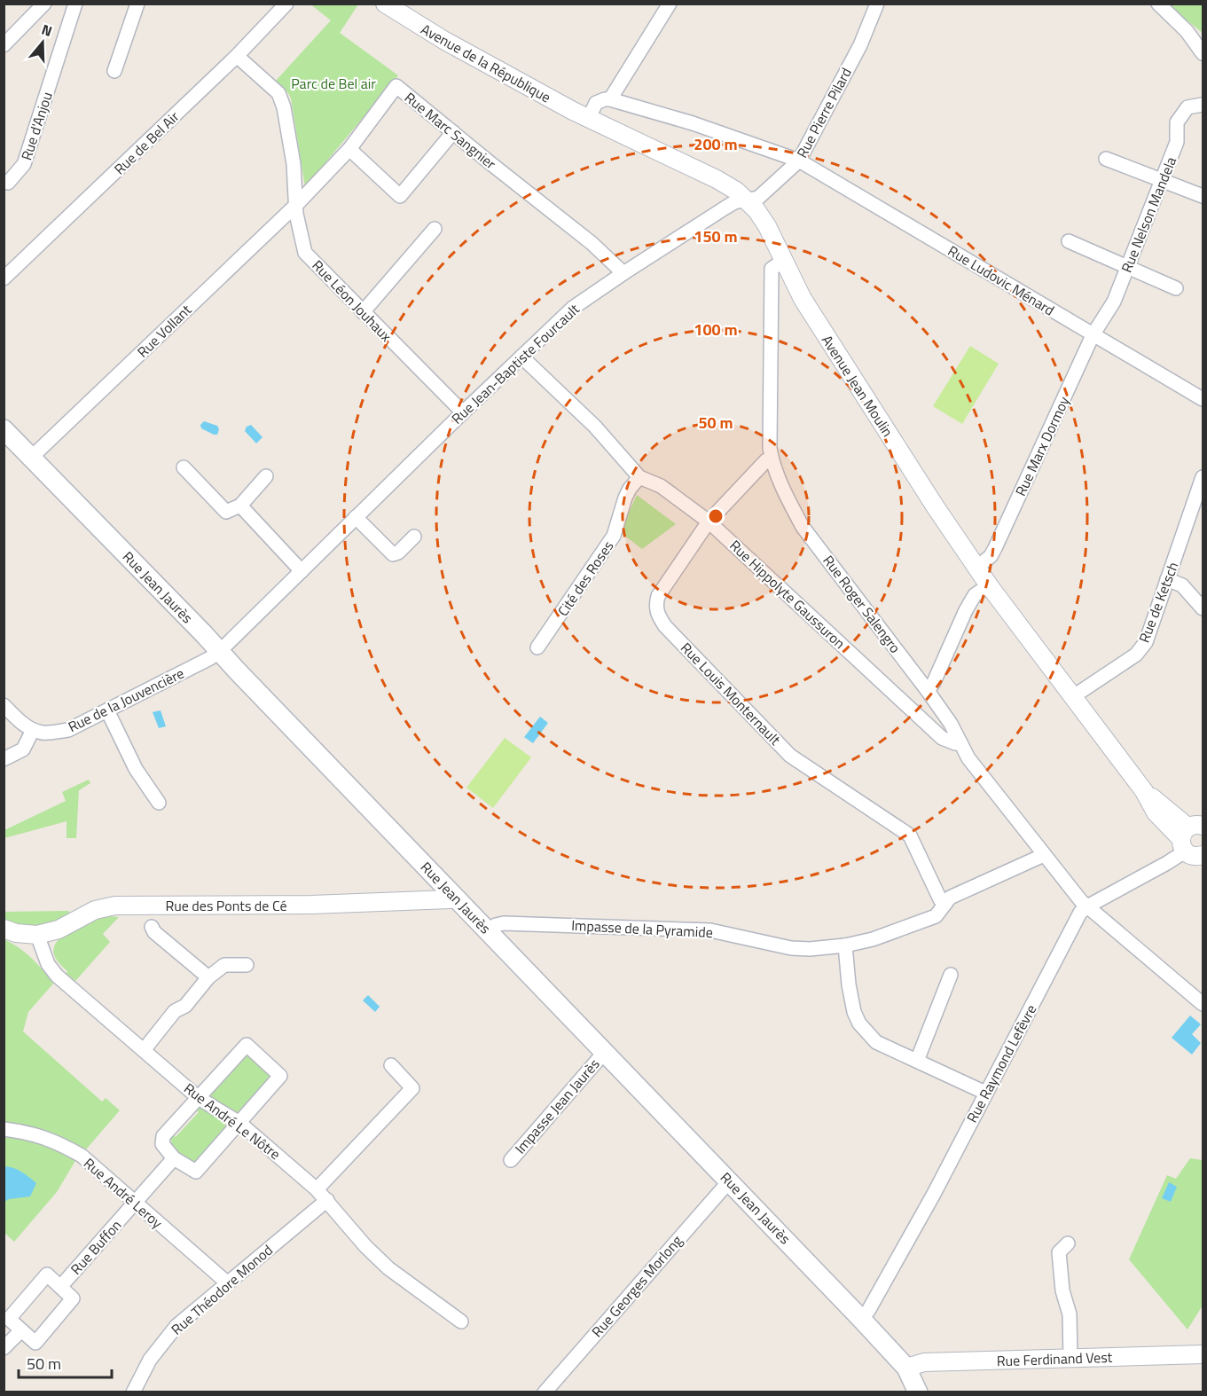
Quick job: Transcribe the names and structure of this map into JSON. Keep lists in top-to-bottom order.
{
  "streets": {
    "main road": ["Rue Jean Jaurès"],
    "street": [
      "Avenue de la République",
      "Rue Pierre Pilard",
      "Rue d'Anjou",
      "Rue Marc Sangnier",
      "Rue de Bel Air",
      "Rue Nelson Mandela",
      "Rue Ludovic Ménard",
      "Rue Léon Jouhaux",
      "Rue Vollant",
      "Rue Jean-Baptiste Fourcault",
      "Avenue Jean Moulin",
      "Rue Marx Dormoy",
      "Cité des Roses",
      "Rue Hippolyte Gaussuron",
      "Rue de Ketsch",
      "Rue Roger Salengro",
      "Rue Louis Monternault",
      "Rue de la Jouvencière",
      "Rue des Ponts de Cé",
      "Impasse de la Pyramide",
      "Rue Raymond Lefèvre",
      "Impasse Jean Jaurès",
      "Rue André Le Nôtre",
      "Rue André Leroy",
      "Rue Buffon",
      "Rue Georges Morlong",
      "Rue Théodore Monod",
      "Rue Ferdinand Vest"
    ]
  },
  "crossings": [
    ["Avenue de la République", "Rue Pierre Pilard"],
    ["Avenue de la République", "Rue Jean-Baptiste Fourcault"],
    ["Avenue de la République", "Avenue Jean Moulin"],
    ["Rue Pierre Pilard", "Rue Ludovic Ménard"],
    ["Rue Pierre Pilard", "Rue Jean-Baptiste Fourcault"],
    ["Rue Pierre Pilard", "Avenue Jean Moulin"],
    ["Rue Marc Sangnier", "Rue Léon Jouhaux"],
    ["Rue Marc Sangnier", "Rue Vollant"],
    ["Rue Marc Sangnier", "Rue Jean-Baptiste Fourcault"],
    ["Rue de Bel Air", "Rue Léon Jouhaux"],
    ["Rue Nelson Mandela", "Rue Ludovic Ménard"],
    ["Rue Nelson Mandela", "Rue Marx Dormoy"],
    ["Rue Ludovic Ménard", "Rue Marx Dormoy"],
    ["Rue Léon Jouhaux", "Rue Vollant"],
    ["Rue Léon Jouhaux", "Rue Jean-Baptiste Fourcault"],
    ["Rue Vollant", "Rue Jean Jaurès"],
    ["Rue Jean-Baptiste Fourcault", "Avenue Jean Moulin"],
    ["Rue Jean-Baptiste Fourcault", "Rue Jean Jaurès"],
    ["Rue Jean-Baptiste Fourcault", "Rue Hippolyte Gaussuron"],
    ["Rue Jean-Baptiste Fourcault", "Rue de la Jouvencière"],
    ["Avenue Jean Moulin", "Rue Marx Dormoy"],
    ["Avenue Jean Moulin", "Rue de Ketsch"],
    ["Avenue Jean Moulin", "Rue Roger Salengro"],
    ["Avenue Jean Moulin", "Rue Raymond Lefèvre"],
    ["Cité des Roses", "Rue Hippolyte Gaussuron"],
    ["Rue Jean Jaurès", "Rue de la Jouvencière"],
    ["Rue Jean Jaurès", "Rue des Ponts de Cé"],
    ["Rue Jean Jaurès", "Impasse de la Pyramide"],
    ["Rue Jean Jaurès", "Rue Raymond Lefèvre"],
    ["Rue Jean Jaurès", "Impasse Jean Jaurès"],
    ["Rue Jean Jaurès", "Rue Georges Morlong"],
    ["Rue Jean Jaurès", "Rue Ferdinand Vest"],
    ["Rue Hippolyte Gaussuron", "Rue Roger Salengro"],
    ["Rue Hippolyte Gaussuron", "Rue Louis Monternault"],
    ["Rue Roger Salengro", "Rue Louis Monternault"],
    ["Rue Roger Salengro", "Impasse de la Pyramide"],
    ["Rue Roger Salengro", "Rue Raymond Lefèvre"],
    ["Rue Louis Monternault", "Impasse de la Pyramide"],
    ["Rue des Ponts de Cé", "Rue André Le Nôtre"],
    ["Rue André Le Nôtre", "Rue Théodore Monod"],
    ["Rue André Leroy", "Rue Buffon"],
    ["Rue André Leroy", "Rue Théodore Monod"]
  ],
  "parks": ["Parc de Bel air"],
  "scale_bar": "50 m",
  "north": "top",
  "rings": [
    "200 m",
    "150 m",
    "100 m",
    "50 m"
  ]
}
